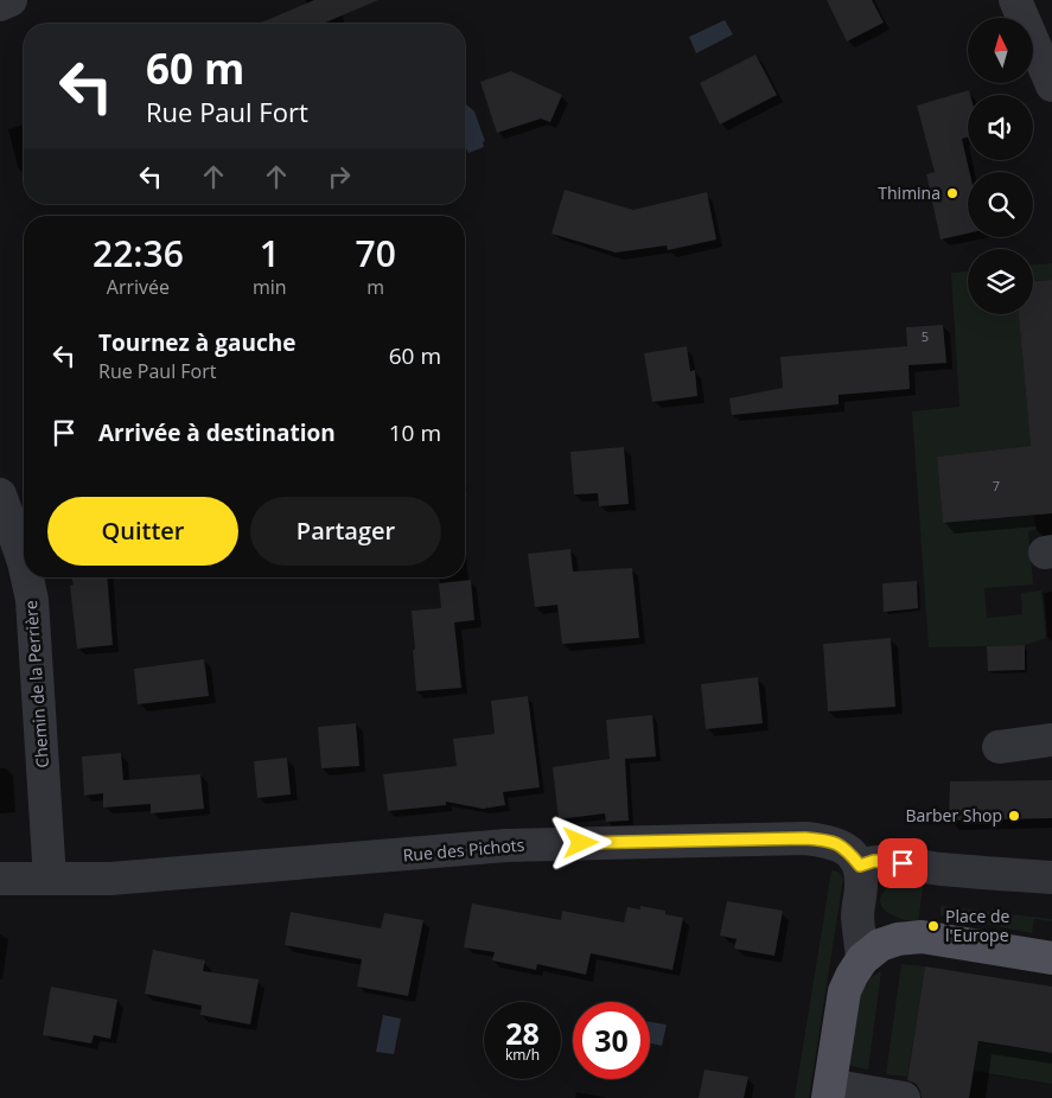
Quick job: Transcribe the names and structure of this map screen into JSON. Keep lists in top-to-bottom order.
{
  "streets": {
    "street": ["Chemin de la Perrière", "Rue des Pichots"]
  },
  "crossings": [
    ["Chemin de la Perrière", "Rue des Pichots"]
  ],
  "places": ["Thimina", "Barber Shop", "Place de l'Europe"],
  "house_numbers": ["5", "7"],
  "north": "top",
  "page": {
    "turn": ["60 m", "Rue Paul Fort"],
    "eta": [
      "22:36",
      "Arrivée",
      "1",
      "min",
      "70",
      "m"
    ],
    "list": [
      {
        "name": "Tournez à gauche",
        "note": "Rue Paul Fort",
        "value": "60 m"
      },
      {
        "name": "Arrivée à destination",
        "value": "10 m"
      }
    ],
    "buttons": ["Quitter", "Partager"],
    "speed": "28 km/h",
    "limit": "30"
  }
}
